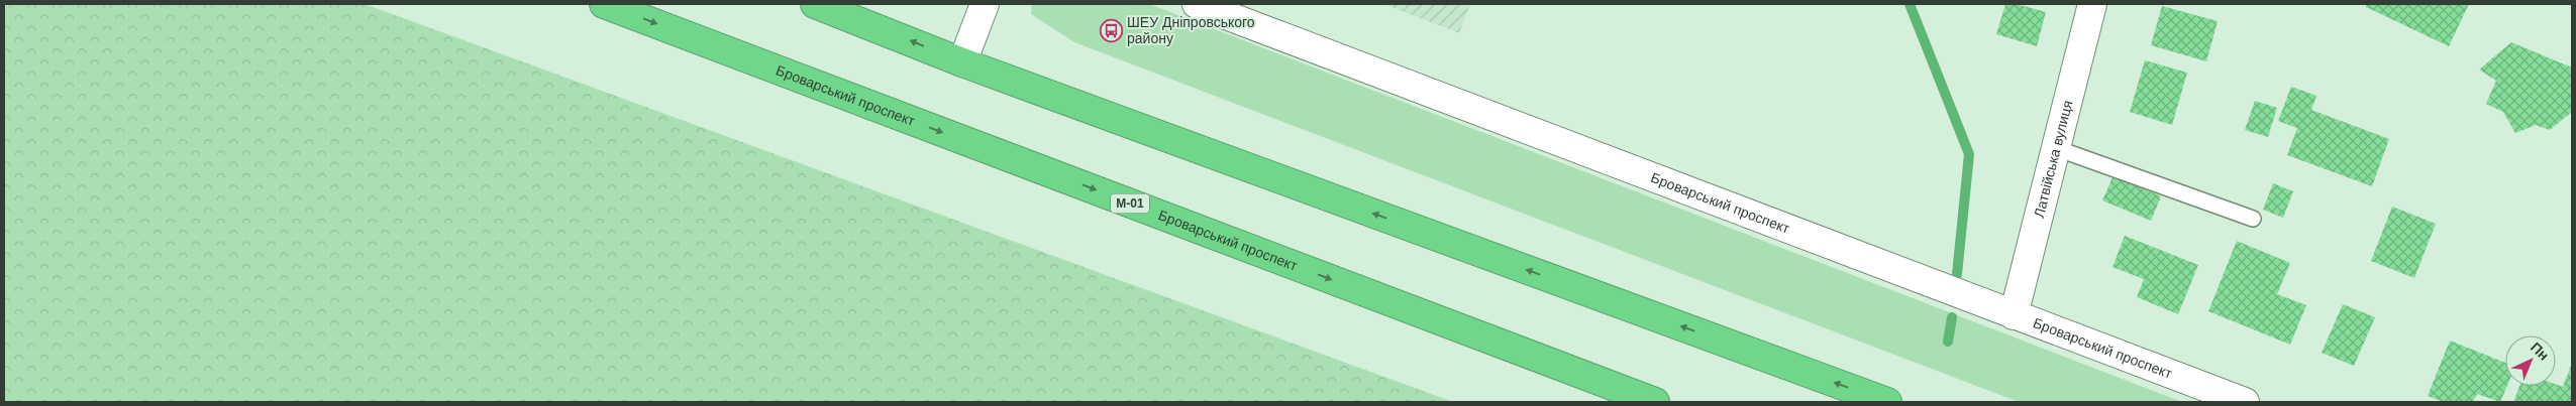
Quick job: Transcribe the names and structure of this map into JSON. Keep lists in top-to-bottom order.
{
  "streets": {
    "highway": ["Броварський проспект", "М-01"],
    "street": ["Латвійська вулиця"]
  },
  "crossings": [
    ["Броварський проспект", "Латвійська вулиця"]
  ],
  "places": {
    "bus stop": ["ШЕУ Дніпровського району"]
  },
  "north": "top right"
}
